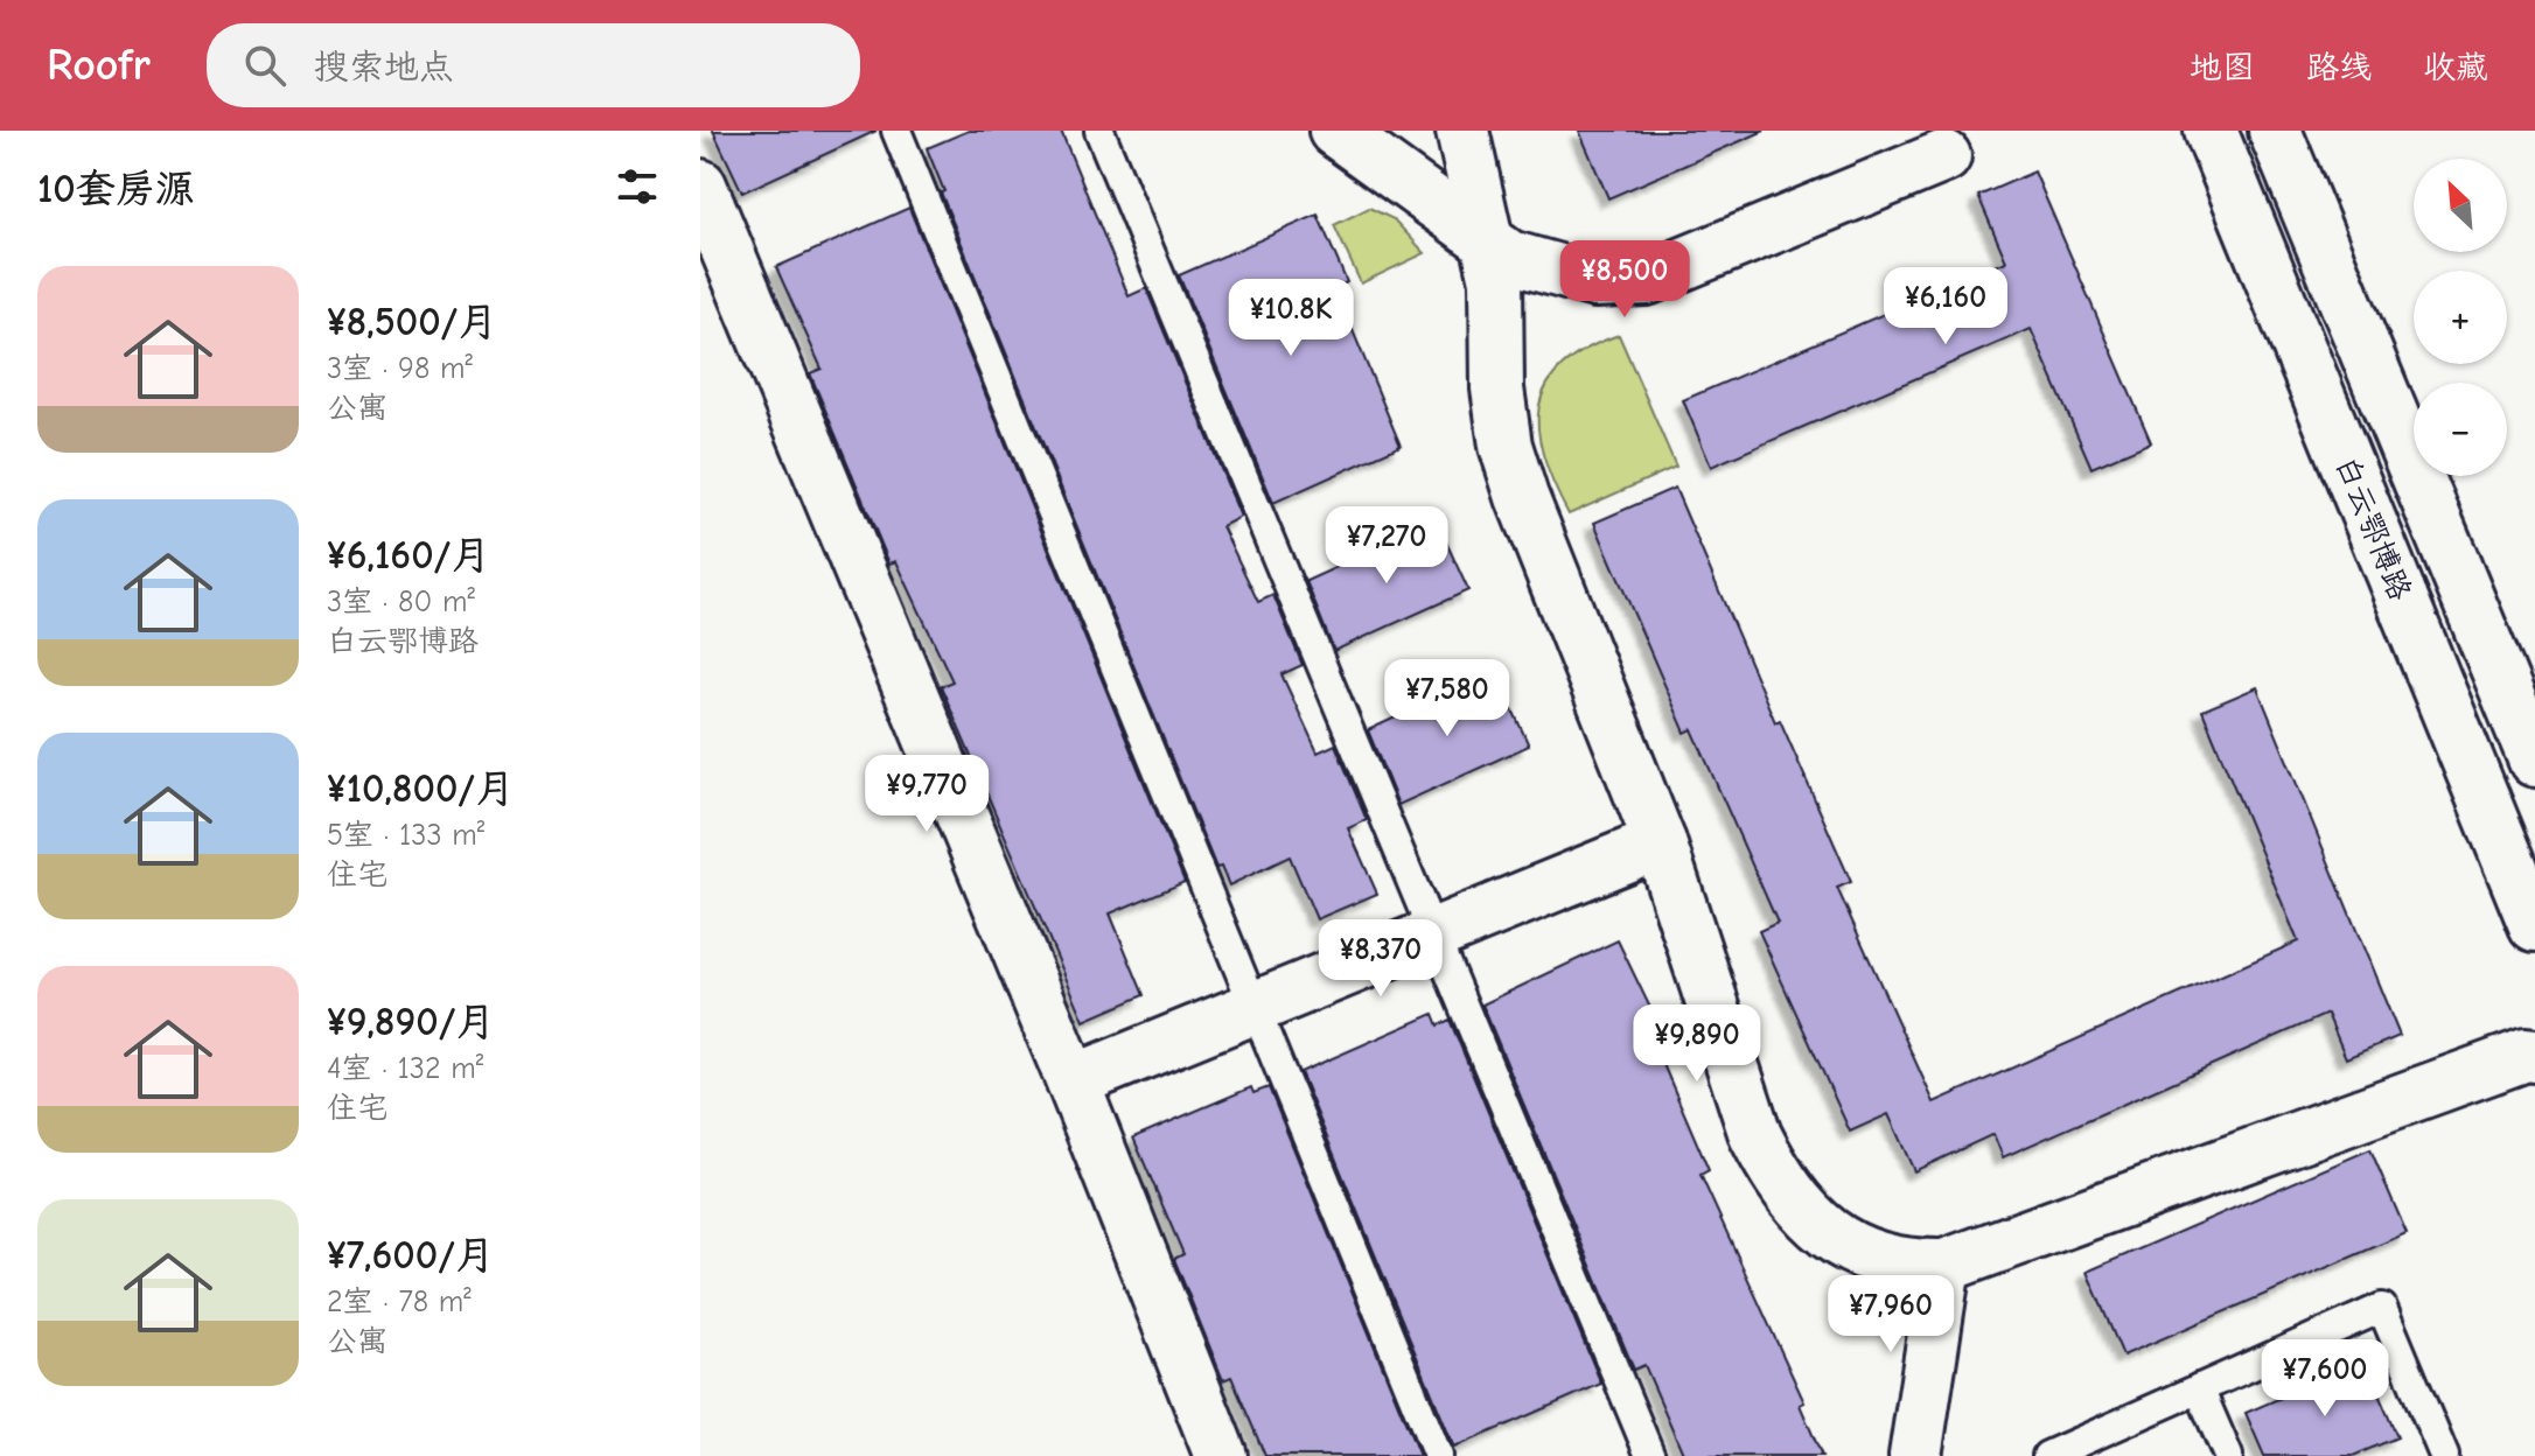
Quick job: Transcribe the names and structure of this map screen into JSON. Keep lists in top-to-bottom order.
{
  "streets": {
    "street": ["白云鄂博路"]
  },
  "north": "top left",
  "page": {
    "header": "Roofr",
    "search": "搜索地点",
    "nav": ["地图", "路线", "收藏"],
    "heading": "10套房源",
    "map_buttons": ["+", "−"],
    "price": [
      "¥8,500",
      "¥6,160",
      "¥10.8K",
      "¥7,270",
      "¥7,580",
      "¥9,770",
      "¥8,370",
      "¥9,890",
      "¥7,960",
      "¥7,600"
    ],
    "list": [
      {
        "name": "¥8,500/月",
        "note": "3室 · 98 m² · 公寓"
      },
      {
        "name": "¥6,160/月",
        "note": "3室 · 80 m² · 白云鄂博路"
      },
      {
        "name": "¥10,800/月",
        "note": "5室 · 133 m² · 住宅"
      },
      {
        "name": "¥9,890/月",
        "note": "4室 · 132 m² · 住宅"
      },
      {
        "name": "¥7,600/月",
        "note": "2室 · 78 m² · 公寓"
      }
    ]
  }
}
